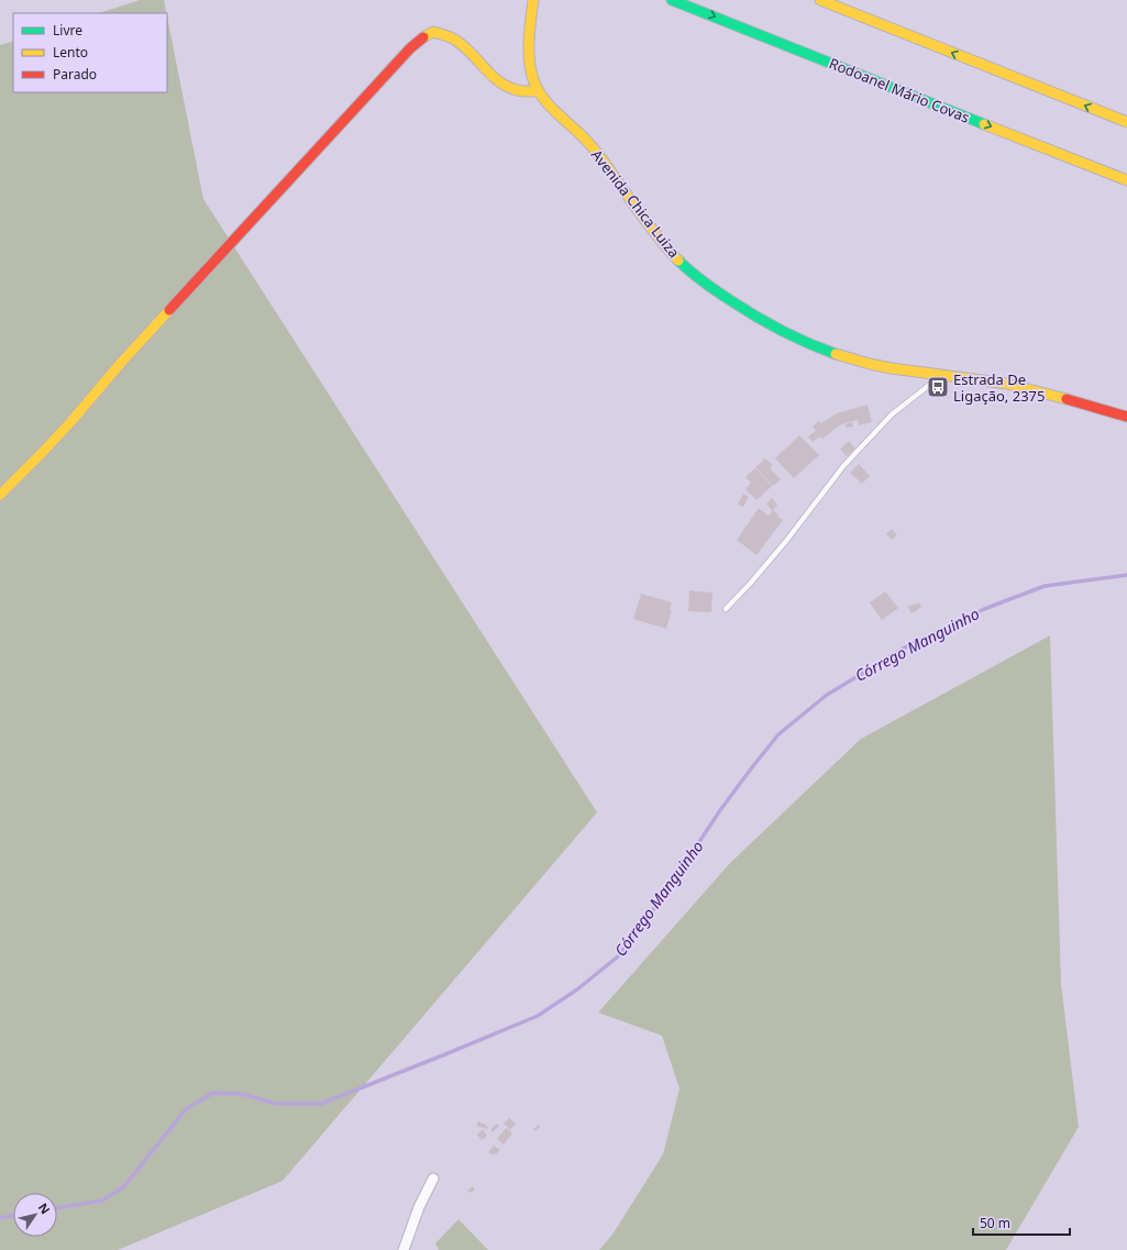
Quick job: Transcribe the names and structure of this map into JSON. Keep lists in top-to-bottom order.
{
  "streets": {
    "main road": ["Rodoanel Mário Covas", "Avenida Chica Luiza"]
  },
  "water": ["Córrego Manguinho"],
  "places": {
    "bus stop": ["Estrada De Ligação, 2375"]
  },
  "legend": ["Livre", "Lento", "Parado"],
  "scale_bar": "50 m",
  "north": "top right"
}
